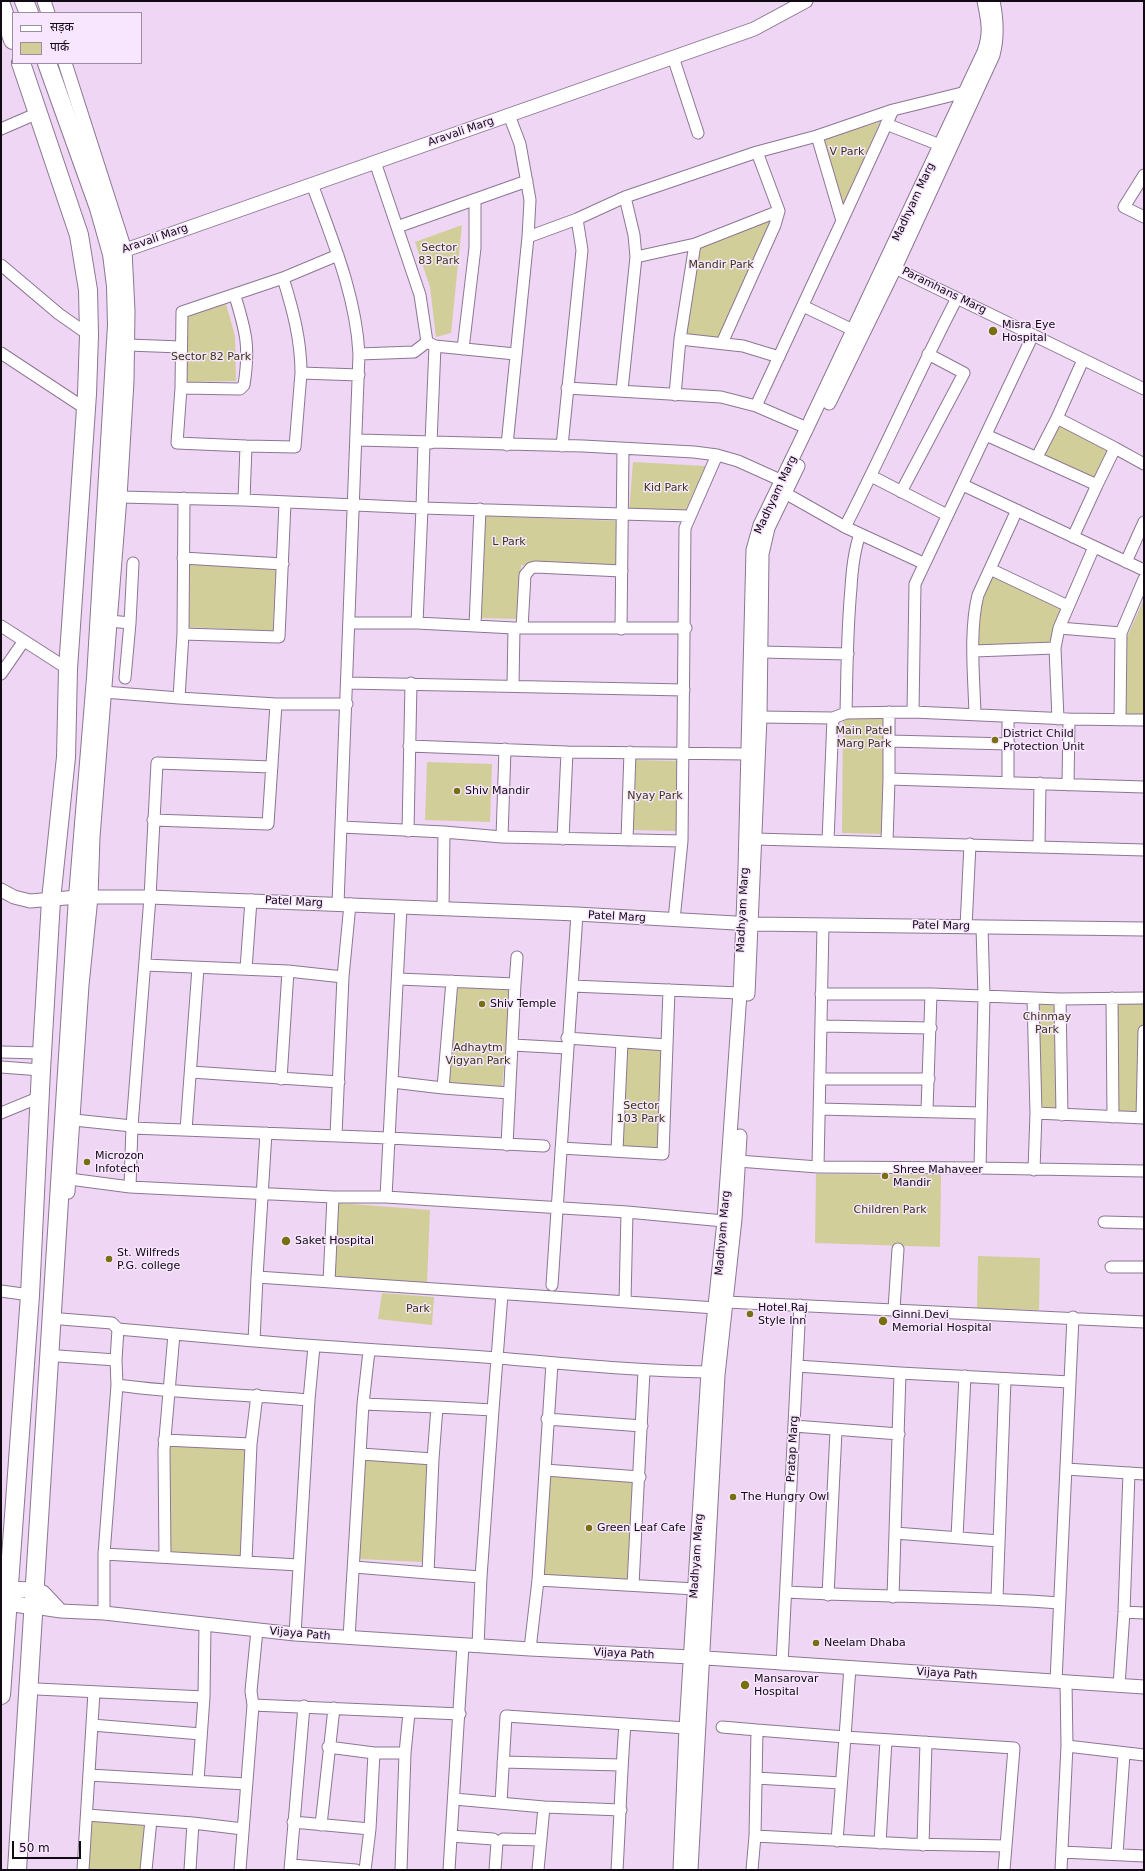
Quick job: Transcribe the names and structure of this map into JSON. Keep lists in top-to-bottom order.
{
  "streets": {
    "street": [
      "Aravali Marg",
      "Madhyam Marg",
      "Paramhans Marg",
      "Patel Marg",
      "Pratap Marg",
      "Vijaya Path"
    ]
  },
  "crossings": [
    ["Madhyam Marg", "Paramhans Marg"],
    ["Madhyam Marg", "Patel Marg"],
    ["Madhyam Marg", "Vijaya Path"],
    ["Pratap Marg", "Vijaya Path"]
  ],
  "parks": [
    "V Park",
    "Sector 83 Park",
    "Mandir Park",
    "Sector 82 Park",
    "Kid Park",
    "L Park",
    "Main Patel Marg Park",
    "Nyay Park",
    "Chinmay Park",
    "Adhaytm Vigyan Park",
    "Sector 103 Park",
    "Children Park",
    "Park"
  ],
  "places": [
    "Misra Eye Hospital",
    "District Child Protection Unit",
    "Shiv Mandir",
    "Shiv Temple",
    "Microzon Infotech",
    "Shree Mahaveer Mandir",
    "Saket Hospital",
    "St. Wilfreds P.G. college",
    "Hotel Raj Style Inn",
    "Ginni Devi Memorial Hospital",
    "The Hungry Owl",
    "Green Leaf Cafe",
    "Neelam Dhaba",
    "Mansarovar Hospital"
  ],
  "legend": ["सड़क", "पार्क"],
  "scale_bar": "50 m"
}
